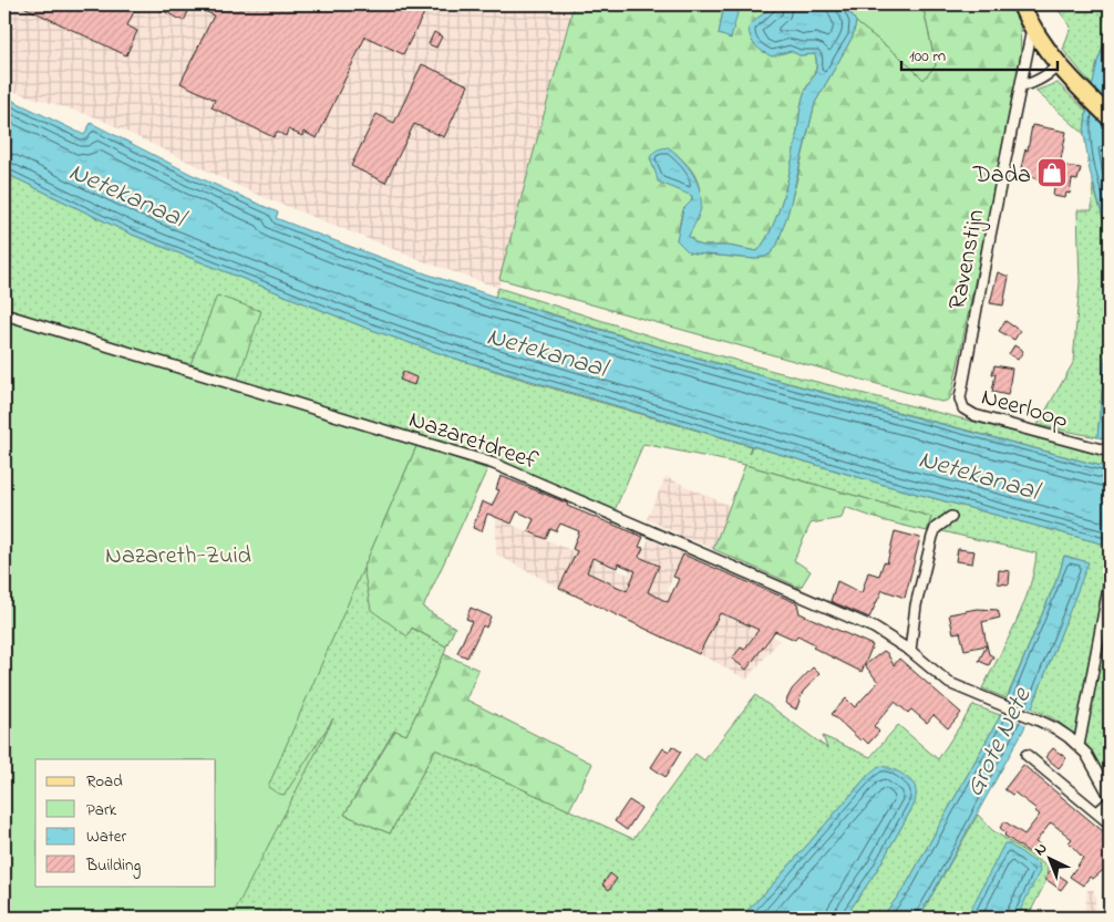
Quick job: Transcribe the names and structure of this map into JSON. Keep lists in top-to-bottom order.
{
  "streets": {
    "street": ["Ravenstijn", "Neerloop", "Nazaretdreef"]
  },
  "crossings": [
    ["Ravenstijn", "Neerloop"]
  ],
  "water": ["Netekanaal", "Grote Nete"],
  "parks": ["Nazareth-Zuid"],
  "places": {
    "shop": ["Dada"]
  },
  "legend": [
    "Road",
    "Park",
    "Water",
    "Building"
  ],
  "scale_bar": "100 m",
  "north": "top left"
}
